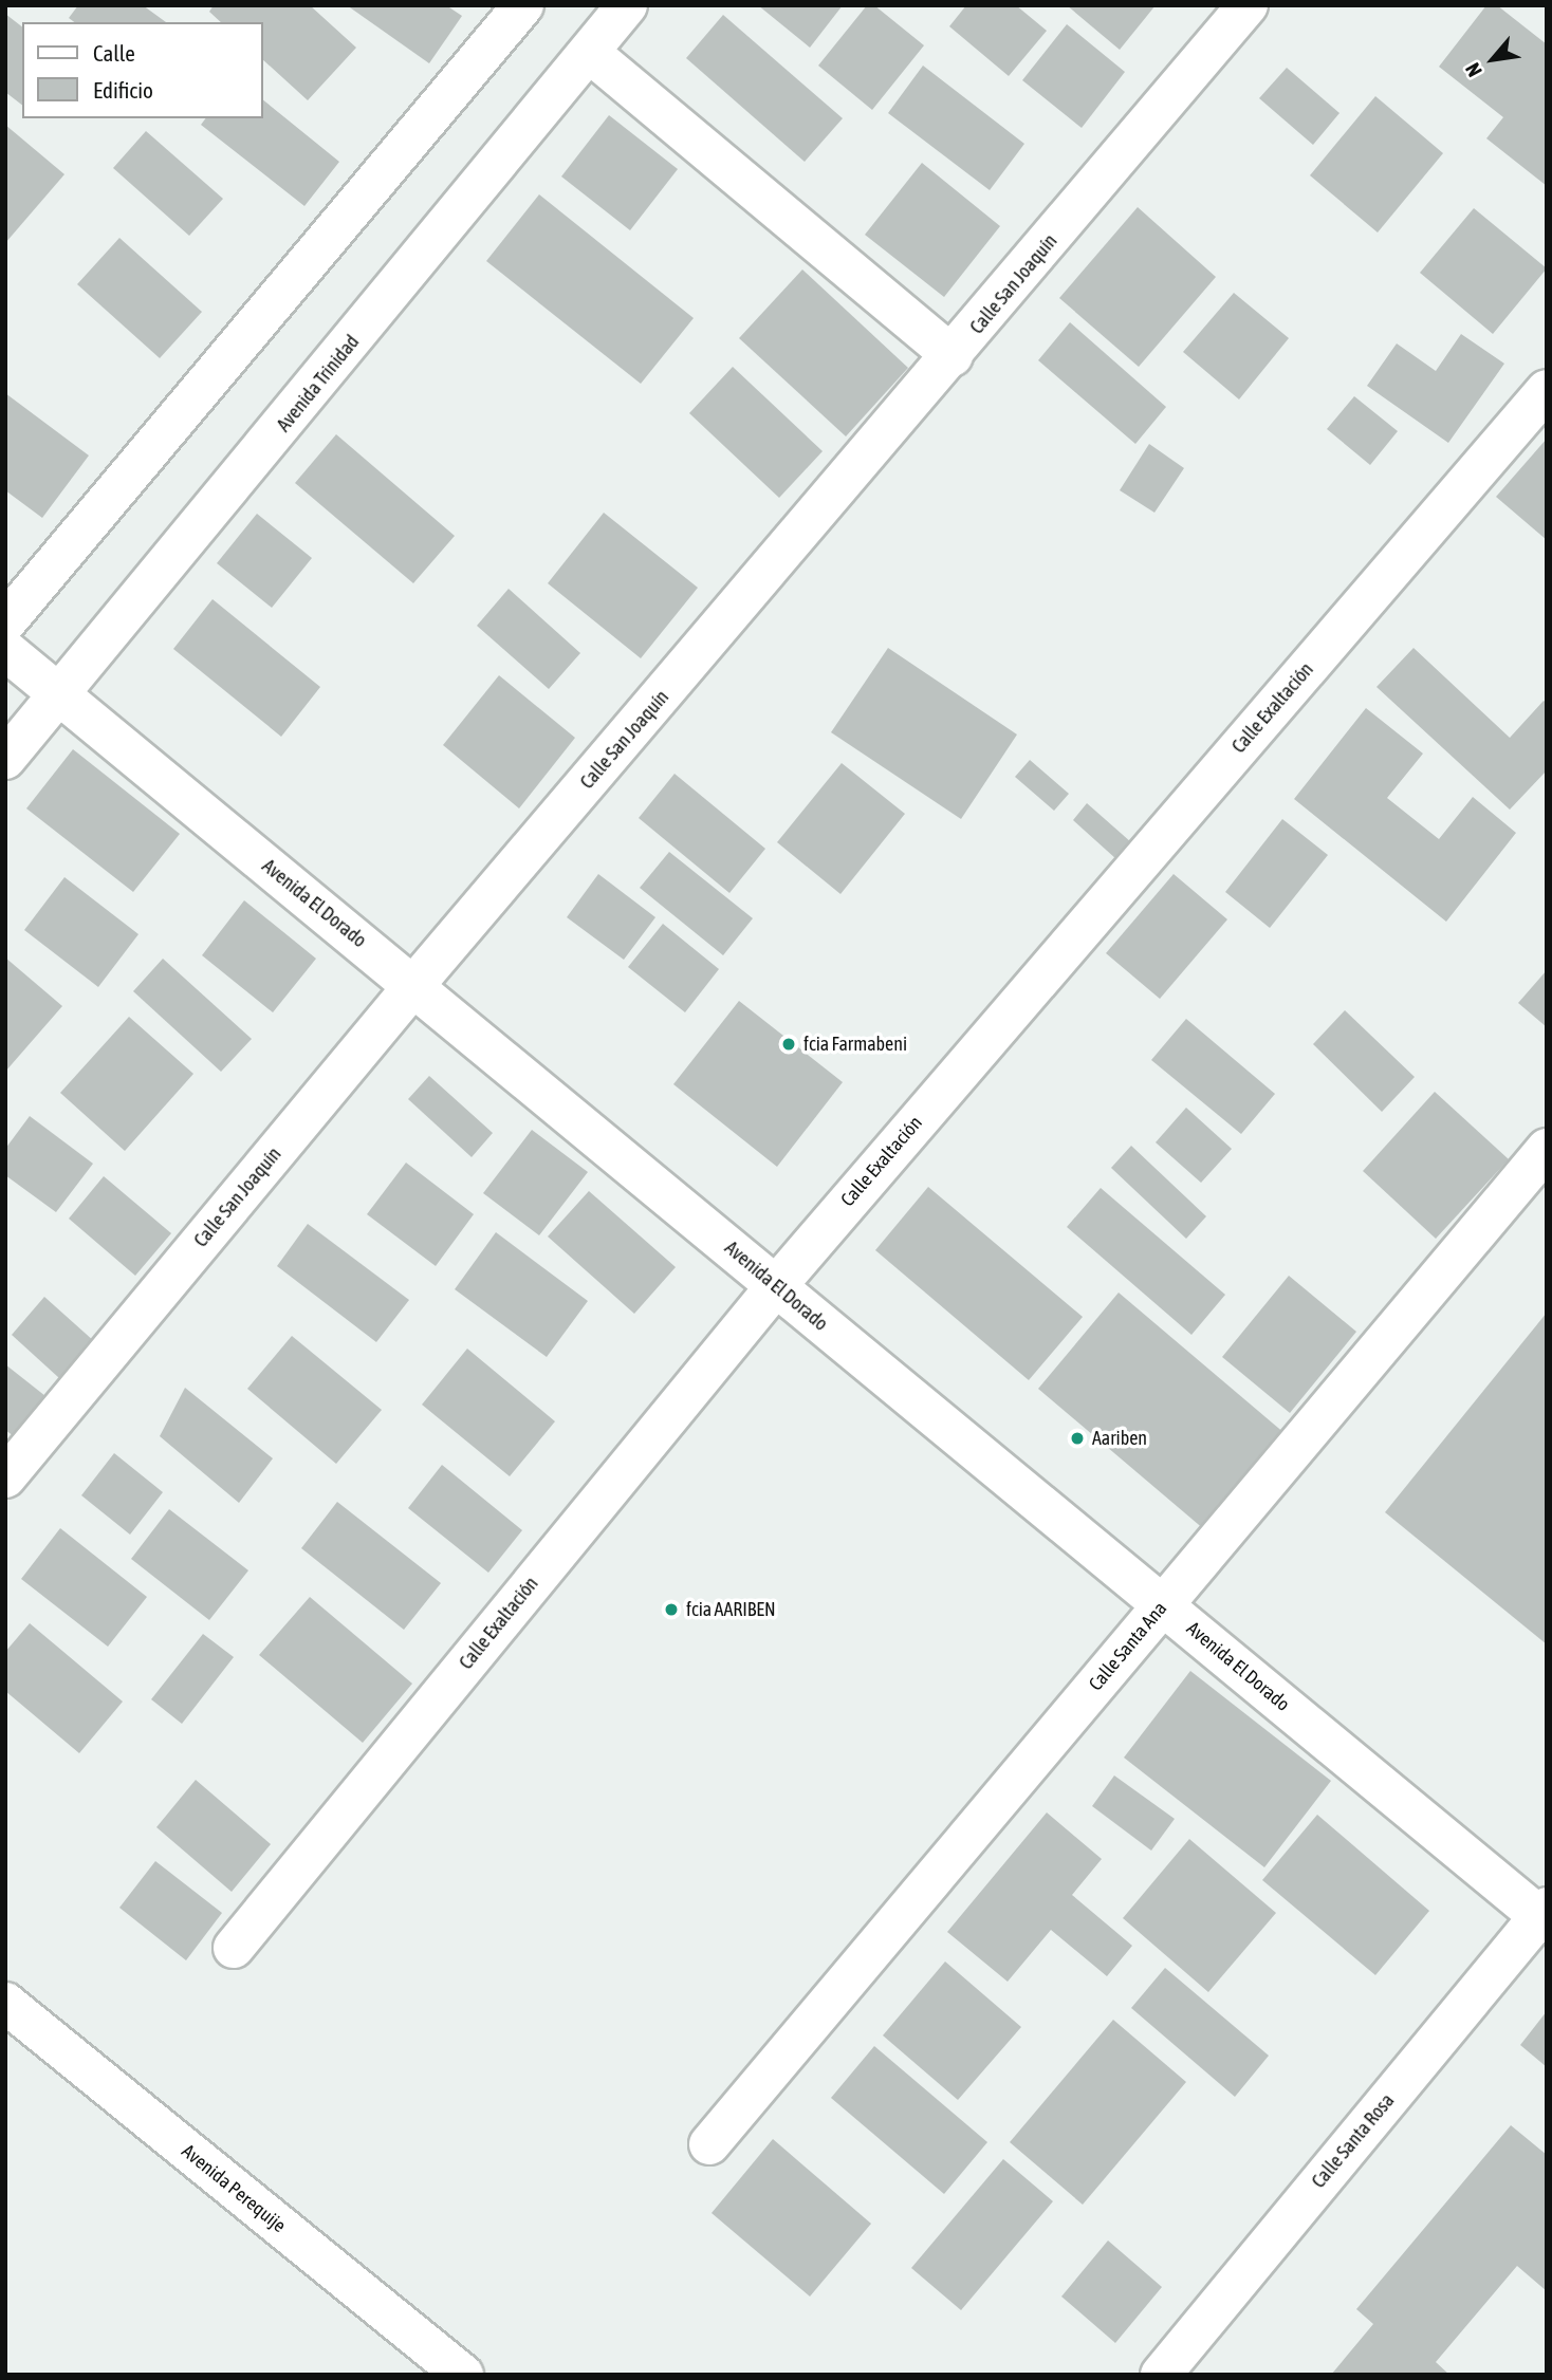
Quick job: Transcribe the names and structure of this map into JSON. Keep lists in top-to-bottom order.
{
  "streets": {
    "street": [
      "Calle San Joaquín",
      "Avenida Trinidad",
      "Calle Exaltación",
      "Avenida El Dorado",
      "Calle Santa Ana",
      "Calle Santa Rosa",
      "Avenida Perequije"
    ]
  },
  "crossings": [
    ["Calle San Joaquín", "Avenida El Dorado"],
    ["Avenida Trinidad", "Avenida El Dorado"],
    ["Calle Exaltación", "Avenida El Dorado"],
    ["Avenida El Dorado", "Calle Santa Ana"],
    ["Avenida El Dorado", "Calle Santa Rosa"]
  ],
  "places": ["fcia Farmabeni", "Aariben", "fcia AARIBEN"],
  "legend": ["Calle", "Edificio"],
  "north": "bottom left"
}
